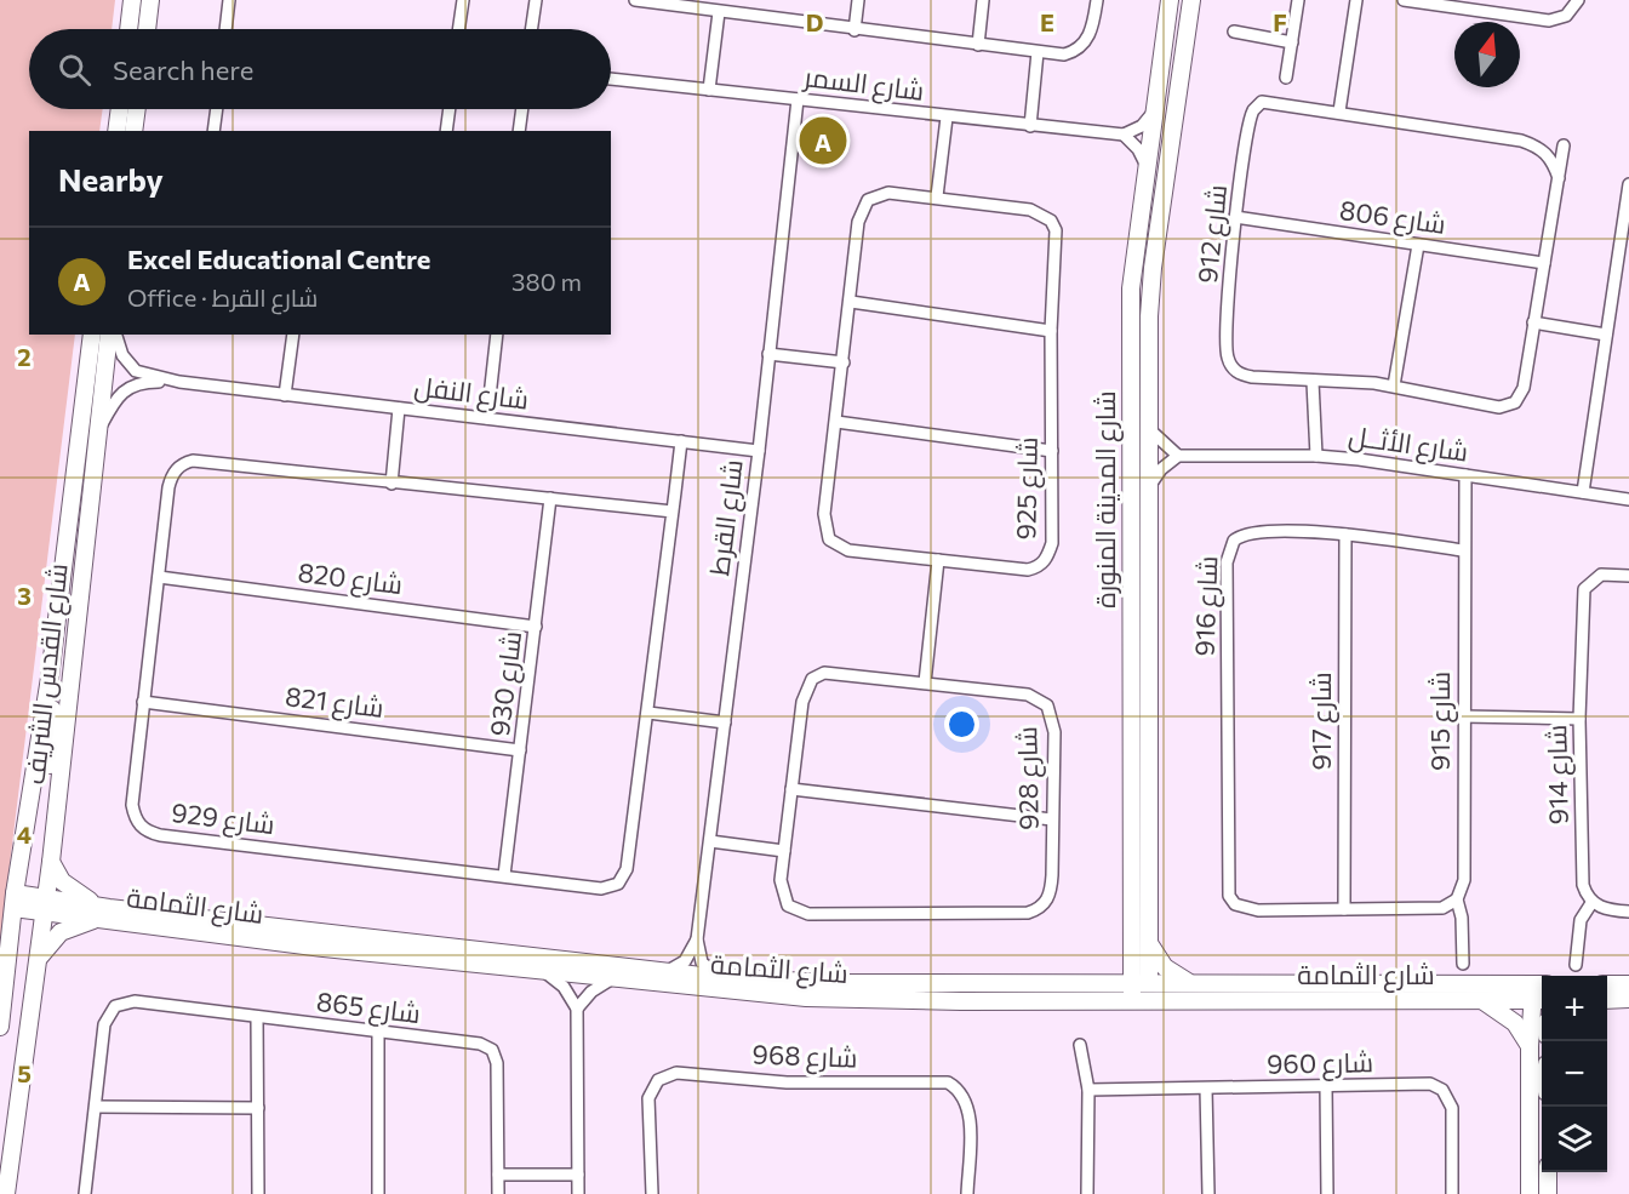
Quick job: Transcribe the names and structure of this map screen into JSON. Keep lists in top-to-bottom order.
{
  "streets": {
    "street": [
      "شارع السمر",
      "شارع 806",
      "شارع 912",
      "شارع النفل",
      "شارع الأثــل",
      "شارع 925",
      "شارع المدينة المنورة",
      "شارع القرط",
      "شارع 820",
      "شارع 916",
      "شارع القدس الشريف",
      "شارع 930",
      "شارع 821",
      "شارع 917",
      "شارع 915",
      "شارع 914",
      "شارع 928",
      "شارع 929",
      "شارع الثمامة",
      "شارع 865",
      "شارع 968",
      "شارع 960"
    ]
  },
  "crossings": [
    ["شارع السمر", "شارع القرط"],
    ["شارع 806", "شارع 912"],
    ["شارع النفل", "شارع القرط"],
    ["شارع النفل", "شارع القدس الشريف"],
    ["شارع النفل", "شارع 929"],
    ["شارع الأثــل", "شارع 915"],
    ["شارع المدينة المنورة", "شارع الثمامة"],
    ["شارع 820", "شارع 930"],
    ["شارع 820", "شارع 929"],
    ["شارع 916", "شارع 917"],
    ["شارع 916", "شارع 915"],
    ["شارع القدس الشريف", "شارع الثمامة"],
    ["شارع 930", "شارع 821"],
    ["شارع 930", "شارع 929"],
    ["شارع 821", "شارع 929"]
  ],
  "north": "top",
  "page": {
    "search": "Search here",
    "pins": "A",
    "heading": "Nearby",
    "list": [
      {
        "mark": "A",
        "name": "Excel Educational Centre",
        "note": "Office · شارع القرط",
        "value": "380 m"
      }
    ],
    "map_buttons": ["+", "−"]
  },
  "grid": {
    "columns": ["D", "E", "F"],
    "rows": [
      "2",
      "3",
      "4",
      "5"
    ]
  }
}
